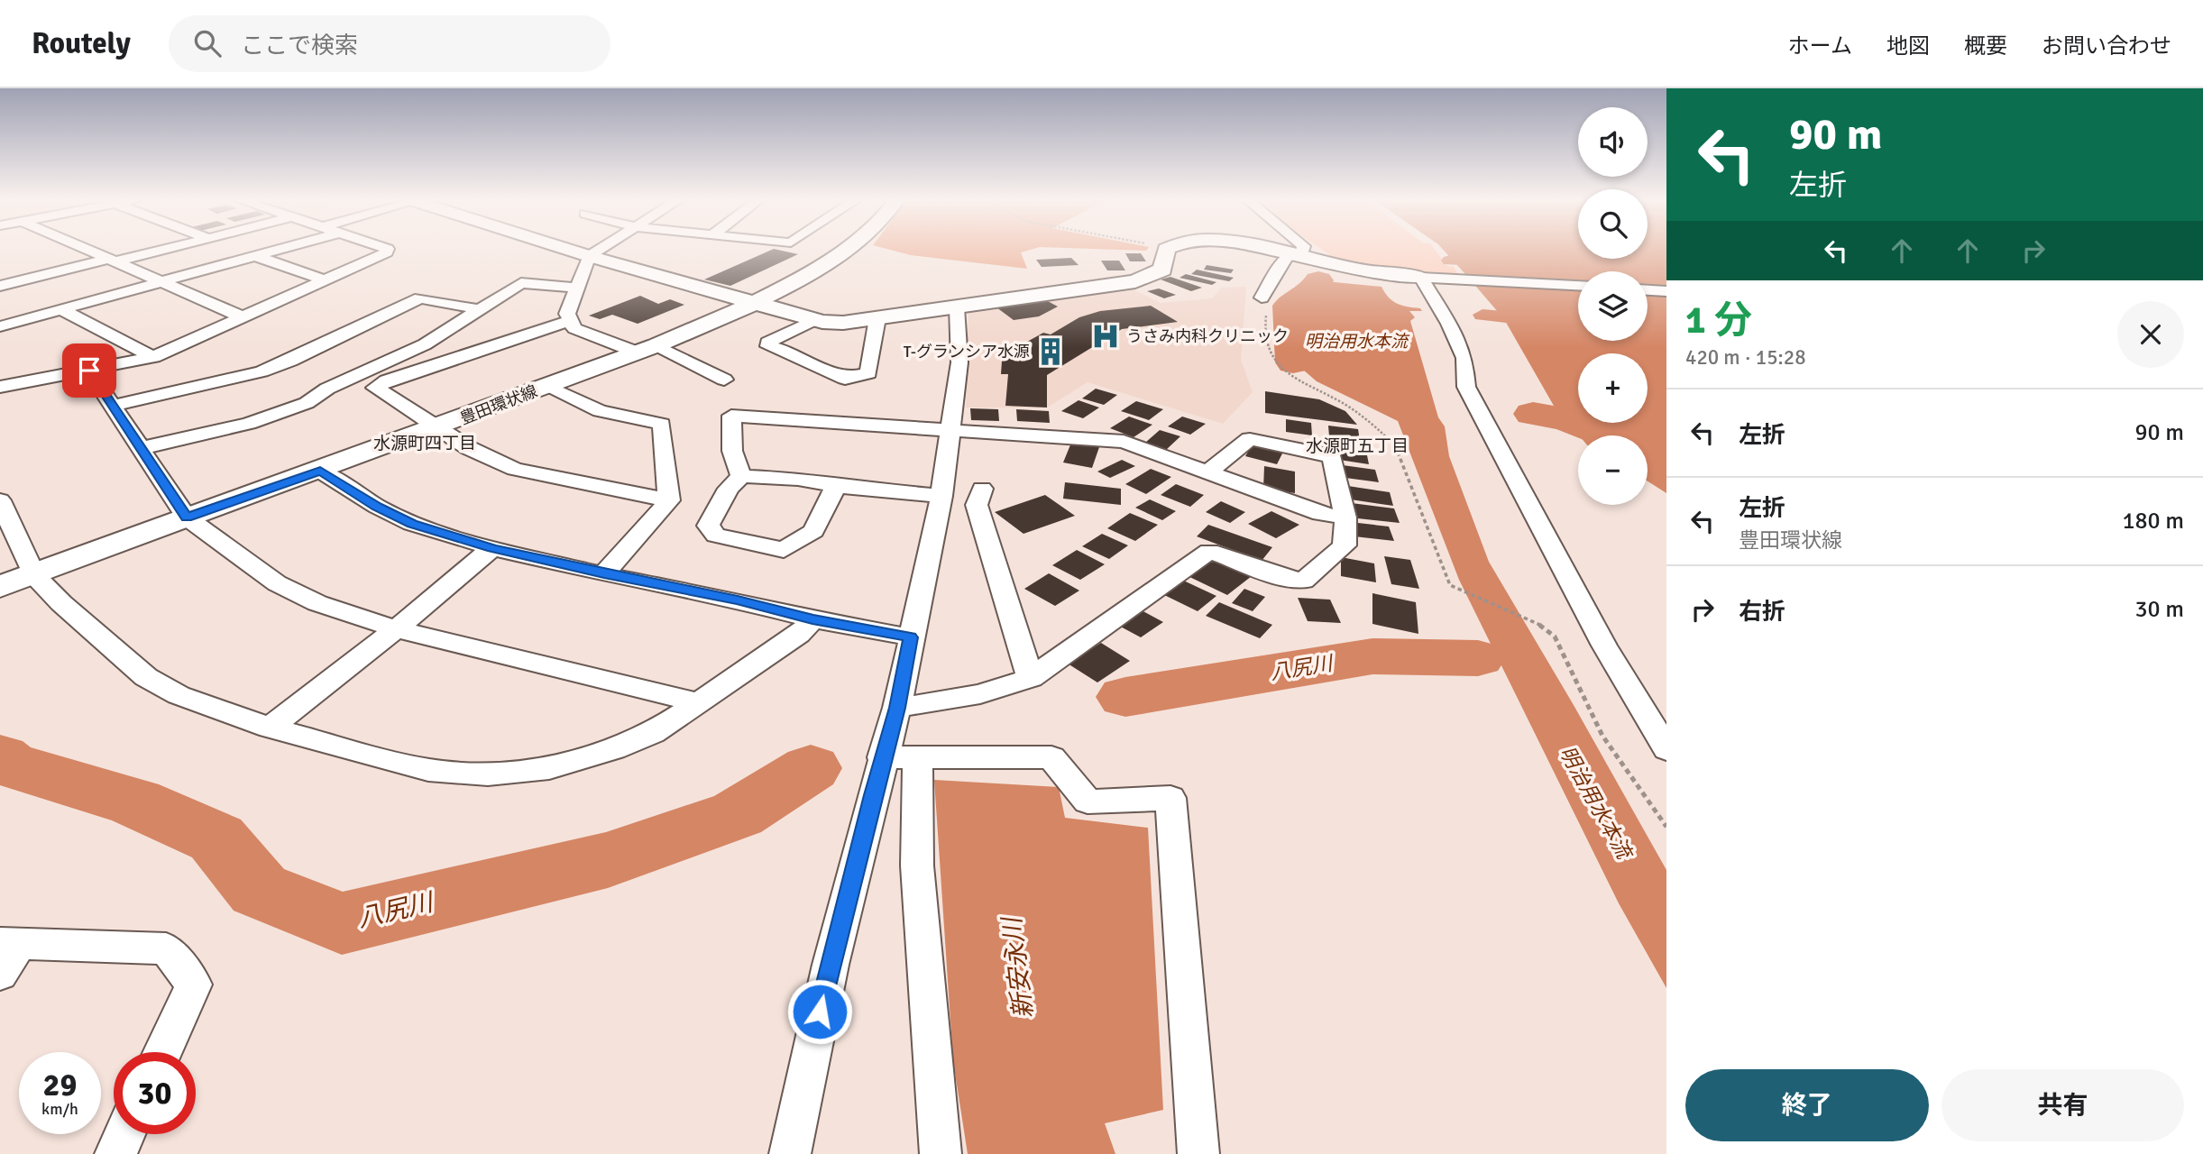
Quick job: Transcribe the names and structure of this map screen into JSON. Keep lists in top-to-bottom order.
{
  "streets": {
    "street": ["豊田環状線"]
  },
  "districts": ["水源町四丁目", "水源町五丁目"],
  "water": ["明治用水本流", "八尻川", "新安永川"],
  "places": {
    "hospital": ["うさみ内科クリニック"],
    "building": ["T-グランシア水源"]
  },
  "page": {
    "header": "Routely",
    "search": "ここで検索",
    "nav": [
      "ホーム",
      "地図",
      "概要",
      "お問い合わせ"
    ],
    "turn": ["90 m", "左折"],
    "map_buttons": ["+", "−"],
    "heading": ["1 分", "420 m · 15:28"],
    "list": [
      {
        "name": "左折",
        "value": "90 m"
      },
      {
        "name": "左折",
        "note": "豊田環状線",
        "value": "180 m"
      },
      {
        "name": "右折",
        "value": "30 m"
      }
    ],
    "speed": "29 km/h",
    "limit": "30",
    "buttons": ["終了", "共有"]
  }
}
